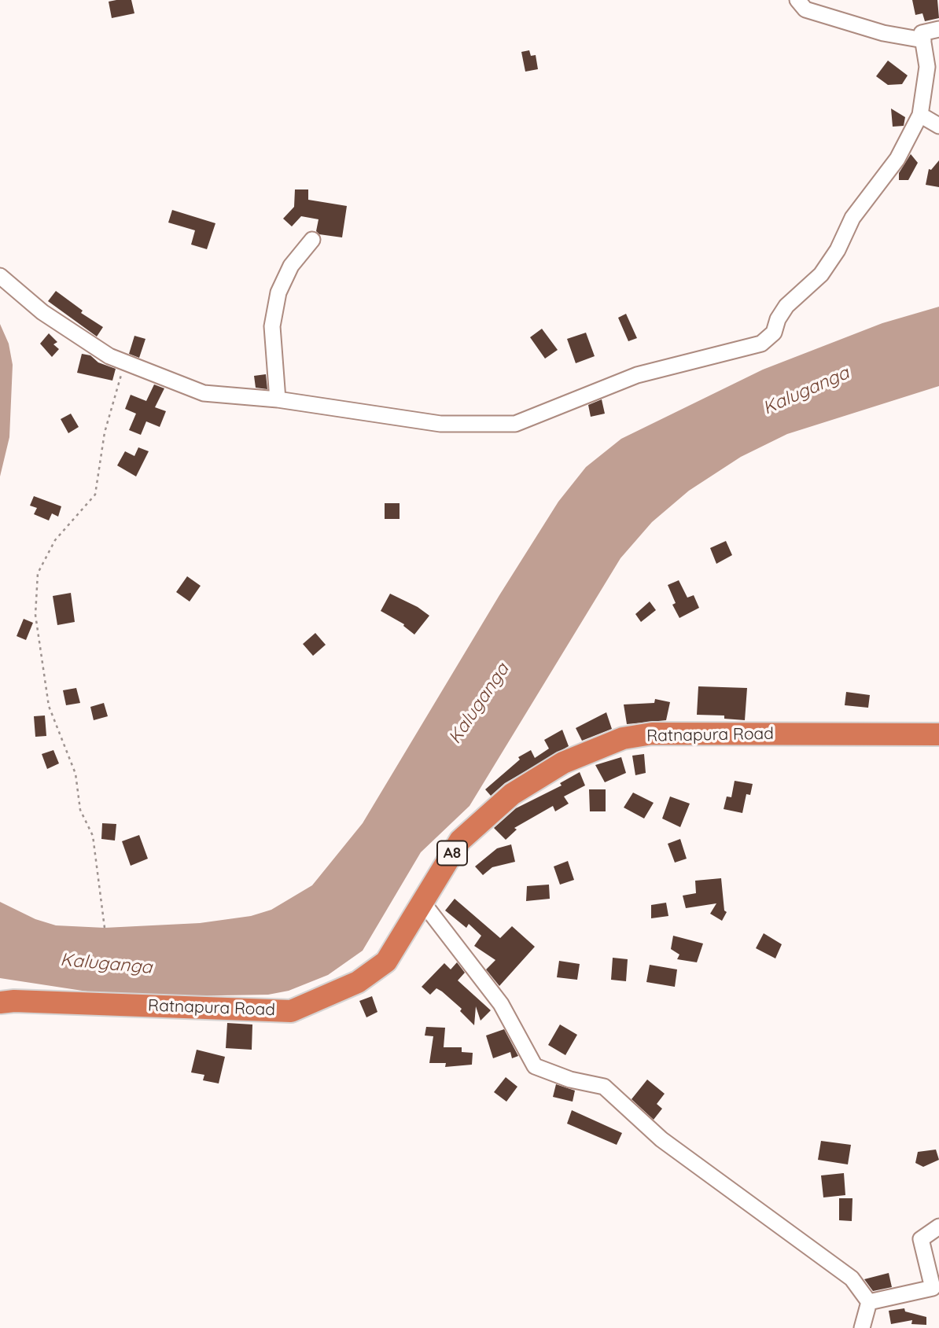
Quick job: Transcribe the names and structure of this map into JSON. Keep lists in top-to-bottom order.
{
  "streets": {
    "highway": ["Ratnapura Road", "A8"]
  },
  "water": ["Kaluganga"]
}
